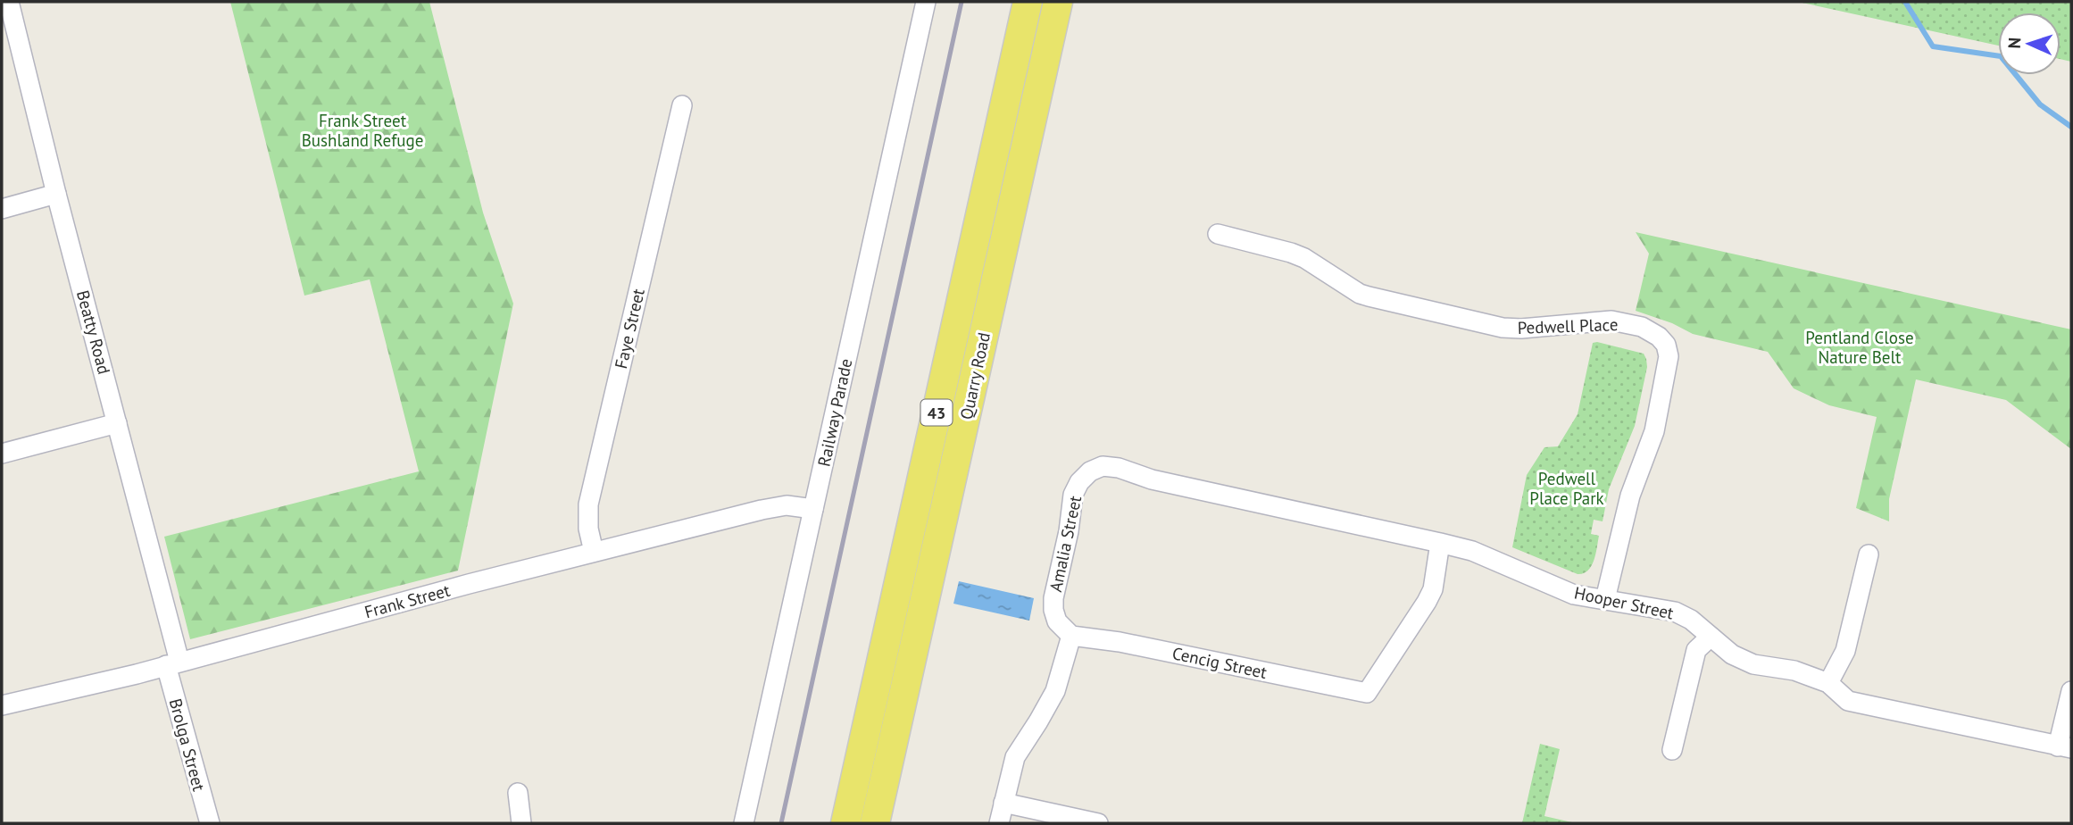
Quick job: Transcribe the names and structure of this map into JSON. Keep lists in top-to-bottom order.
{
  "streets": {
    "main road": ["Quarry Road", "43"],
    "street": [
      "Pedwell Place",
      "Faye Street",
      "Beatty Road",
      "Railway Parade",
      "Amalia Street",
      "Frank Street",
      "Hooper Street",
      "Cencig Street",
      "Brolga Street"
    ]
  },
  "crossings": [
    ["Pedwell Place", "Hooper Street"],
    ["Faye Street", "Frank Street"],
    ["Beatty Road", "Frank Street"],
    ["Beatty Road", "Brolga Street"],
    ["Railway Parade", "Frank Street"],
    ["Amalia Street", "Hooper Street"],
    ["Amalia Street", "Cencig Street"],
    ["Frank Street", "Brolga Street"],
    ["Hooper Street", "Cencig Street"]
  ],
  "parks": ["Frank Street Bushland Refuge", "Pentland Close Nature Belt", "Pedwell Place Park"],
  "north": "left"
}
